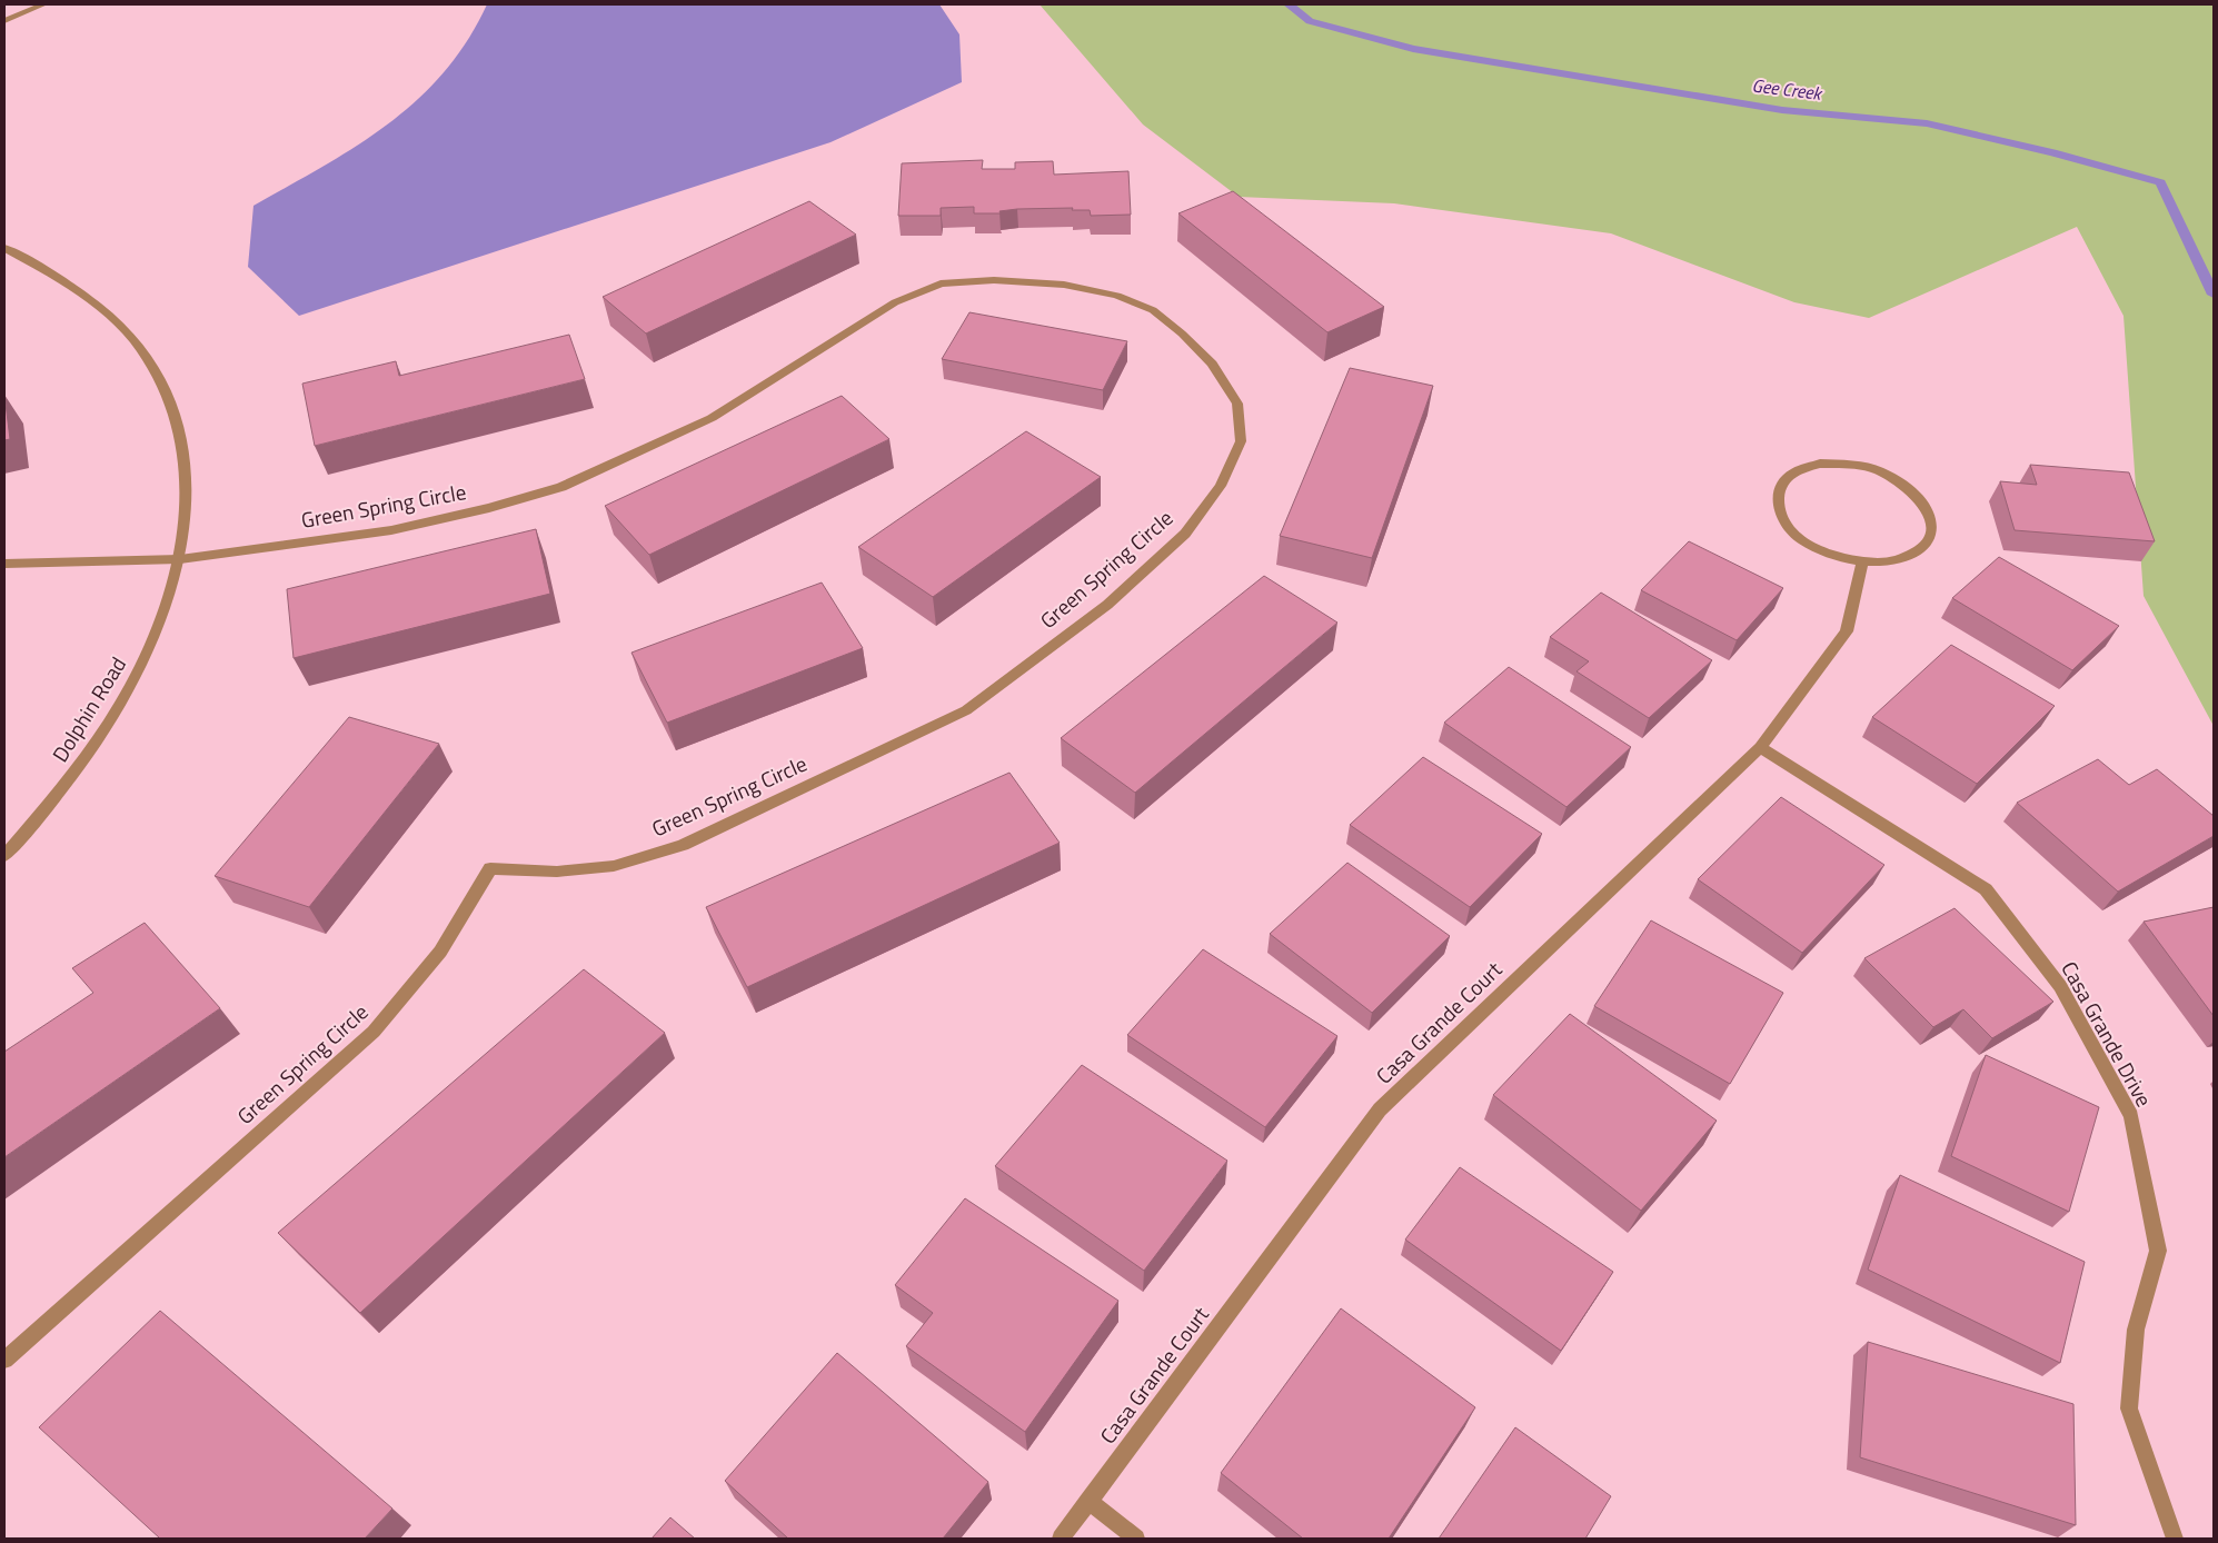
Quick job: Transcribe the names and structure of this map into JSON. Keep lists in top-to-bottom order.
{
  "streets": {
    "street": [
      "Green Spring Circle",
      "Dolphin Road",
      "Casa Grande Court",
      "Casa Grande Drive"
    ]
  },
  "crossings": [
    ["Green Spring Circle", "Dolphin Road"],
    ["Casa Grande Court", "Casa Grande Drive"]
  ],
  "water": ["Gee Creek"]
}
